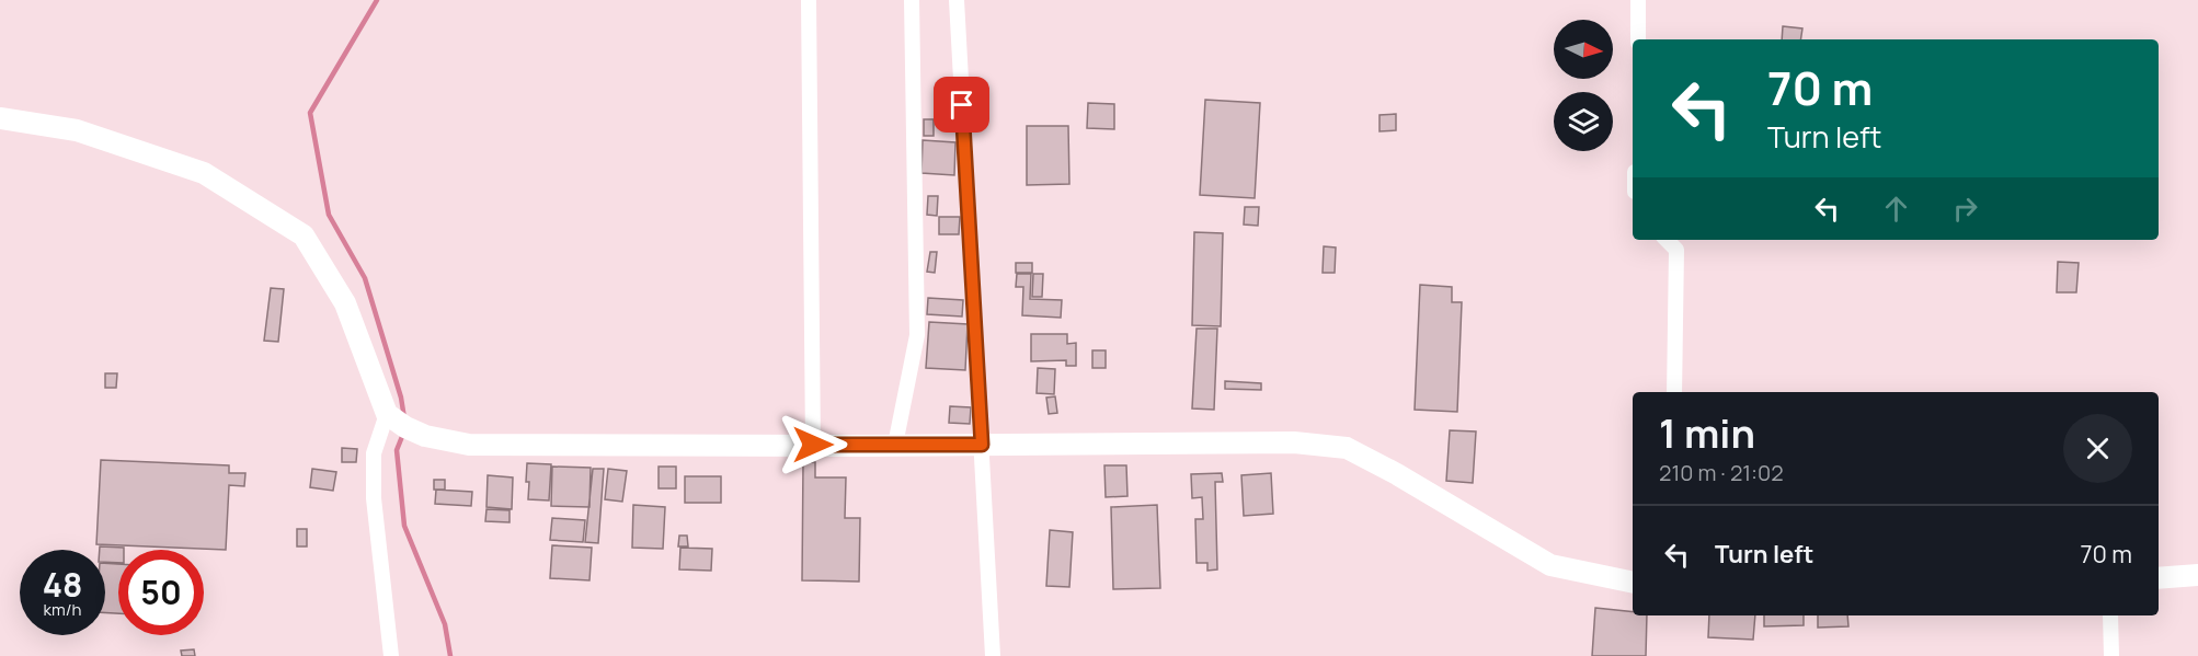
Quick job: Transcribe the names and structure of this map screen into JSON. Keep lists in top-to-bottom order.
{
  "north": "right",
  "page": {
    "turn": ["70 m", "Turn left"],
    "heading": ["1 min", "210 m · 21:02"],
    "list": [
      {
        "name": "Turn left",
        "value": "70 m"
      }
    ],
    "speed": "48 km/h",
    "limit": "50"
  }
}
